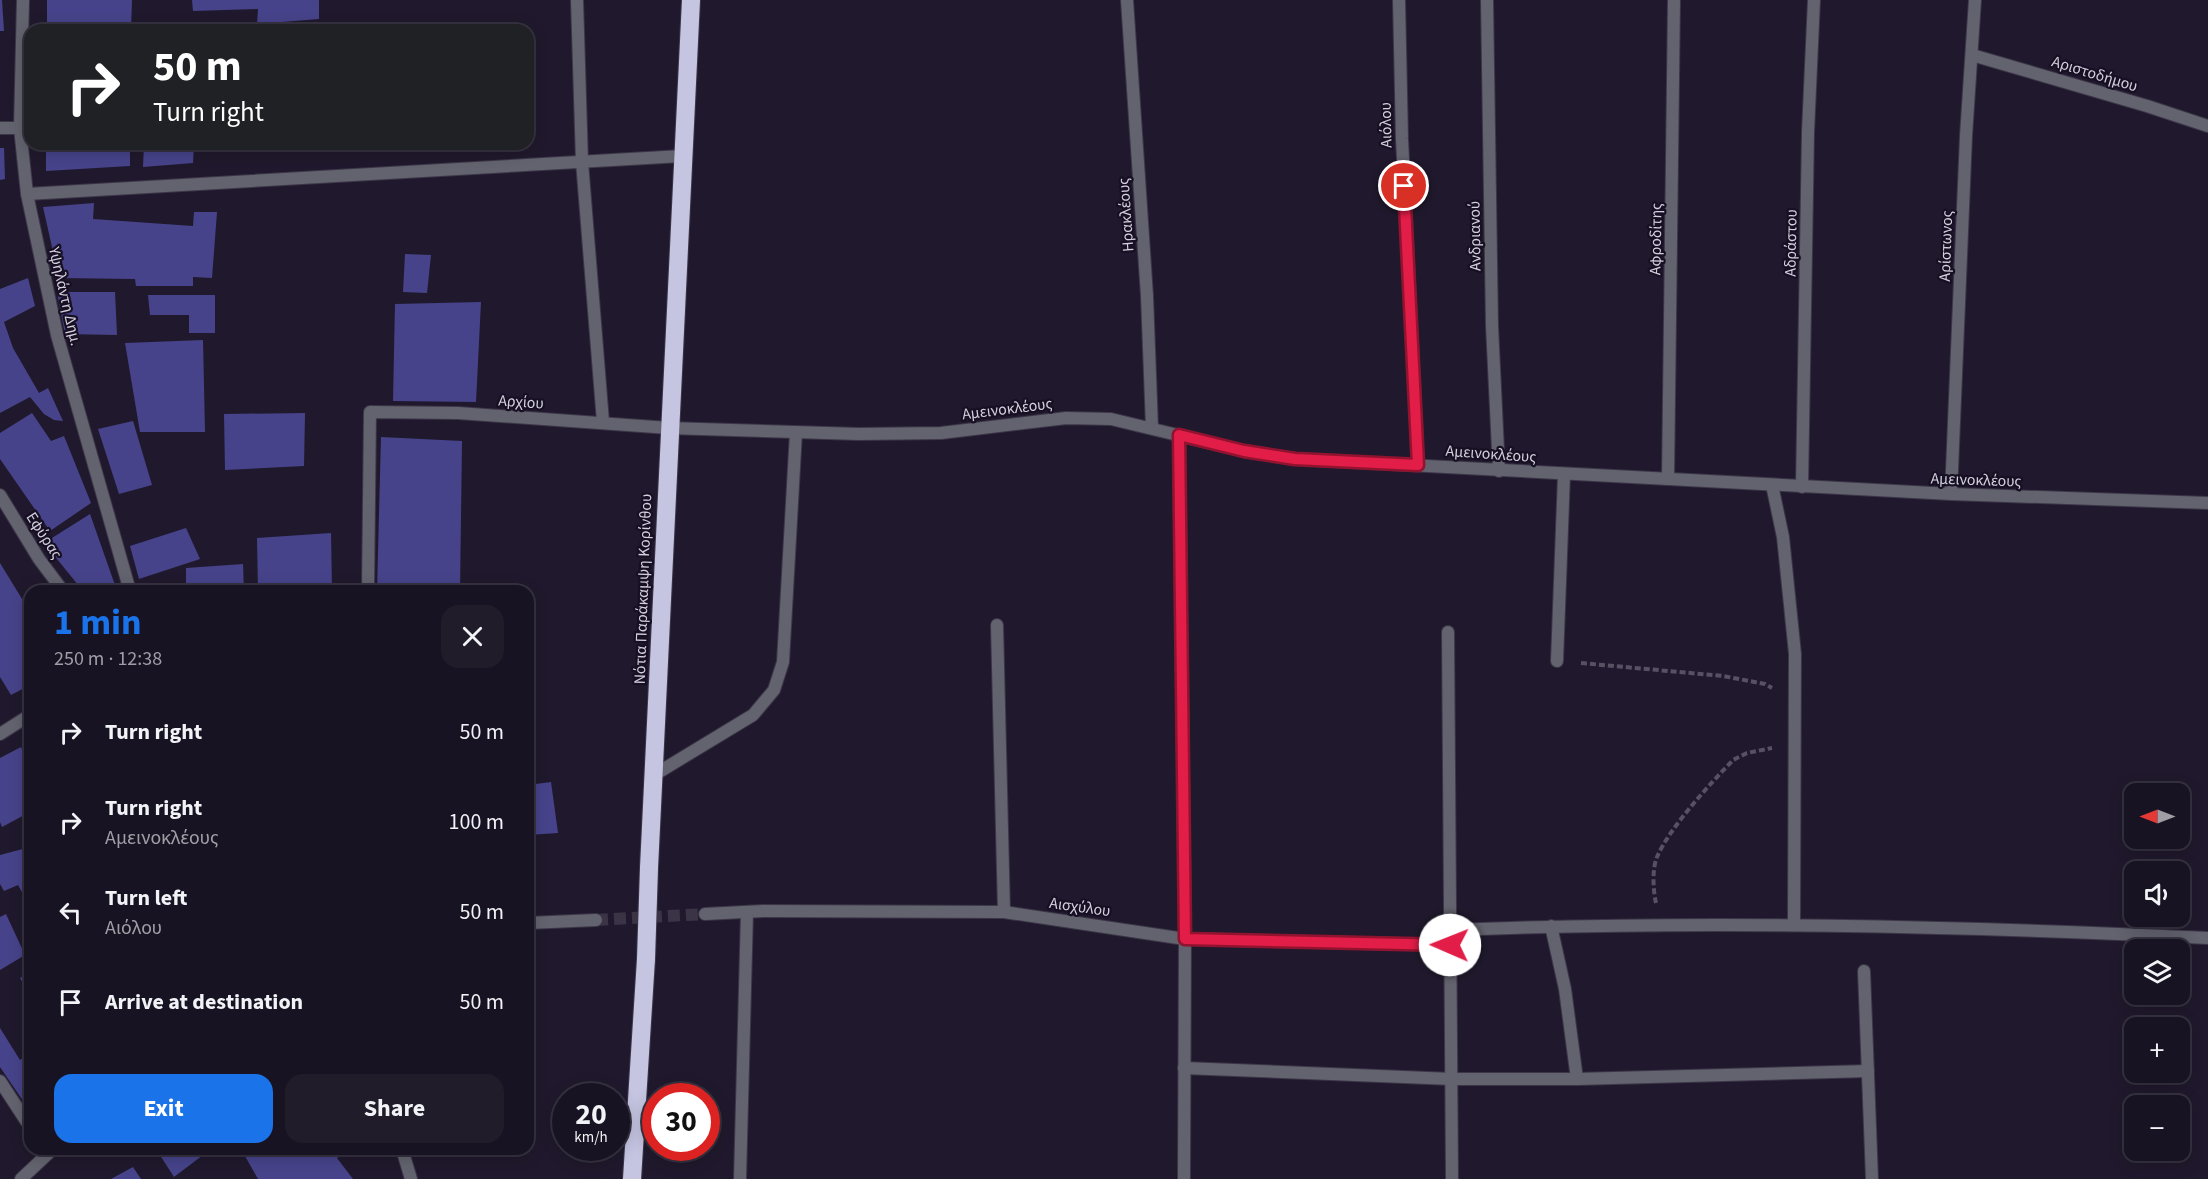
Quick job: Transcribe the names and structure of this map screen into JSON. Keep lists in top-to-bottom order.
{
  "streets": {
    "highway": ["Νότια Παράκαμψη Κορίνθου"],
    "street": [
      "Αριστοδήμου",
      "Αιόλου",
      "Ηρακλέους",
      "Ανδριανού",
      "Αφροδίτης",
      "Αδράστου",
      "Αρίστωνος",
      "Υψηλάντη Δημ.",
      "Αρχίου",
      "Αμεινοκλέους",
      "Εφύρας",
      "Αισχύλου"
    ]
  },
  "crossings": [
    ["Αριστοδήμου", "Αρίστωνος"],
    ["Αιόλου", "Αμεινοκλέους"],
    ["Ηρακλέους", "Αμεινοκλέους"],
    ["Ανδριανού", "Αμεινοκλέους"],
    ["Αφροδίτης", "Αμεινοκλέους"],
    ["Αδράστου", "Αμεινοκλέους"],
    ["Αρίστωνος", "Αμεινοκλέους"],
    ["Αρχίου", "Αμεινοκλέους"],
    ["Αρχίου", "Νότια Παράκαμψη Κορίνθου"],
    ["Αμεινοκλέους", "Νότια Παράκαμψη Κορίνθου"]
  ],
  "north": "left",
  "page": {
    "turn": ["50 m", "Turn right"],
    "heading": ["1 min", "250 m · 12:38"],
    "list": [
      {
        "name": "Turn right",
        "value": "50 m"
      },
      {
        "name": "Turn right",
        "note": "Αμεινοκλέους",
        "value": "100 m"
      },
      {
        "name": "Turn left",
        "note": "Αιόλου",
        "value": "50 m"
      },
      {
        "name": "Arrive at destination",
        "value": "50 m"
      }
    ],
    "map_buttons": ["+", "−"],
    "buttons": ["Exit", "Share"],
    "speed": "20 km/h",
    "limit": "30"
  }
}
